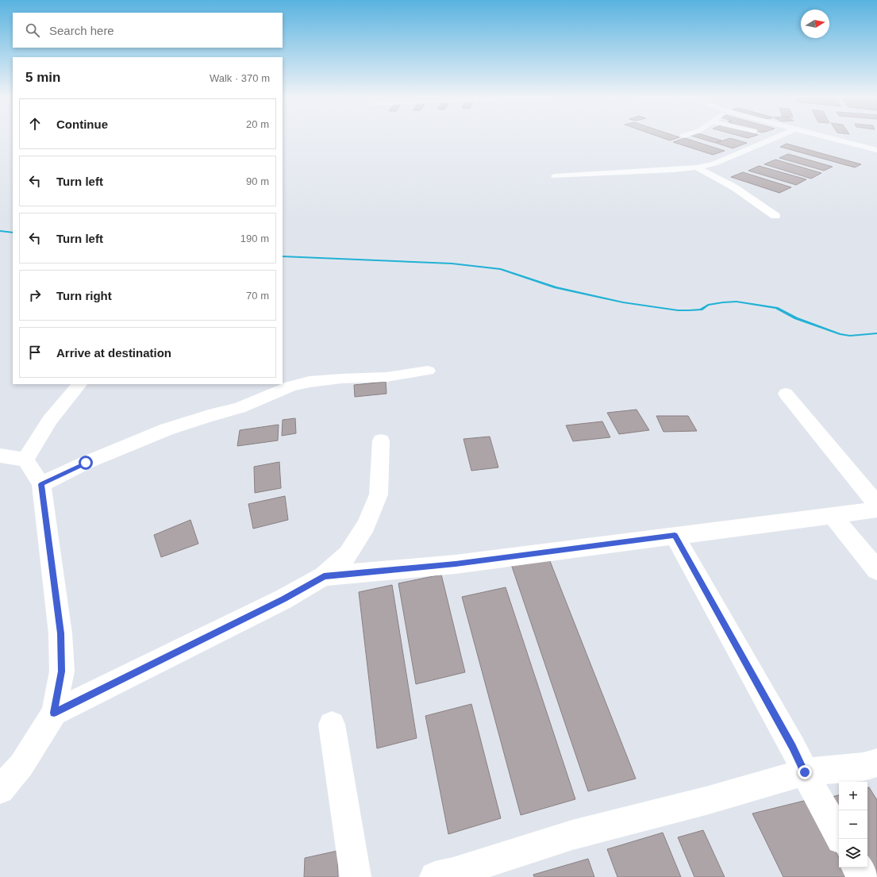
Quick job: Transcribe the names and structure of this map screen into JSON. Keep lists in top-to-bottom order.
{
  "north": "right",
  "page": {
    "search": "Search here",
    "heading": ["5 min", "Walk · 370 m"],
    "list": [
      ["Continue", "20 m"],
      ["Turn left", "90 m"],
      ["Turn left", "190 m"],
      ["Turn right", "70 m"],
      "Arrive at destination"
    ],
    "map_buttons": ["+", "−"]
  }
}
